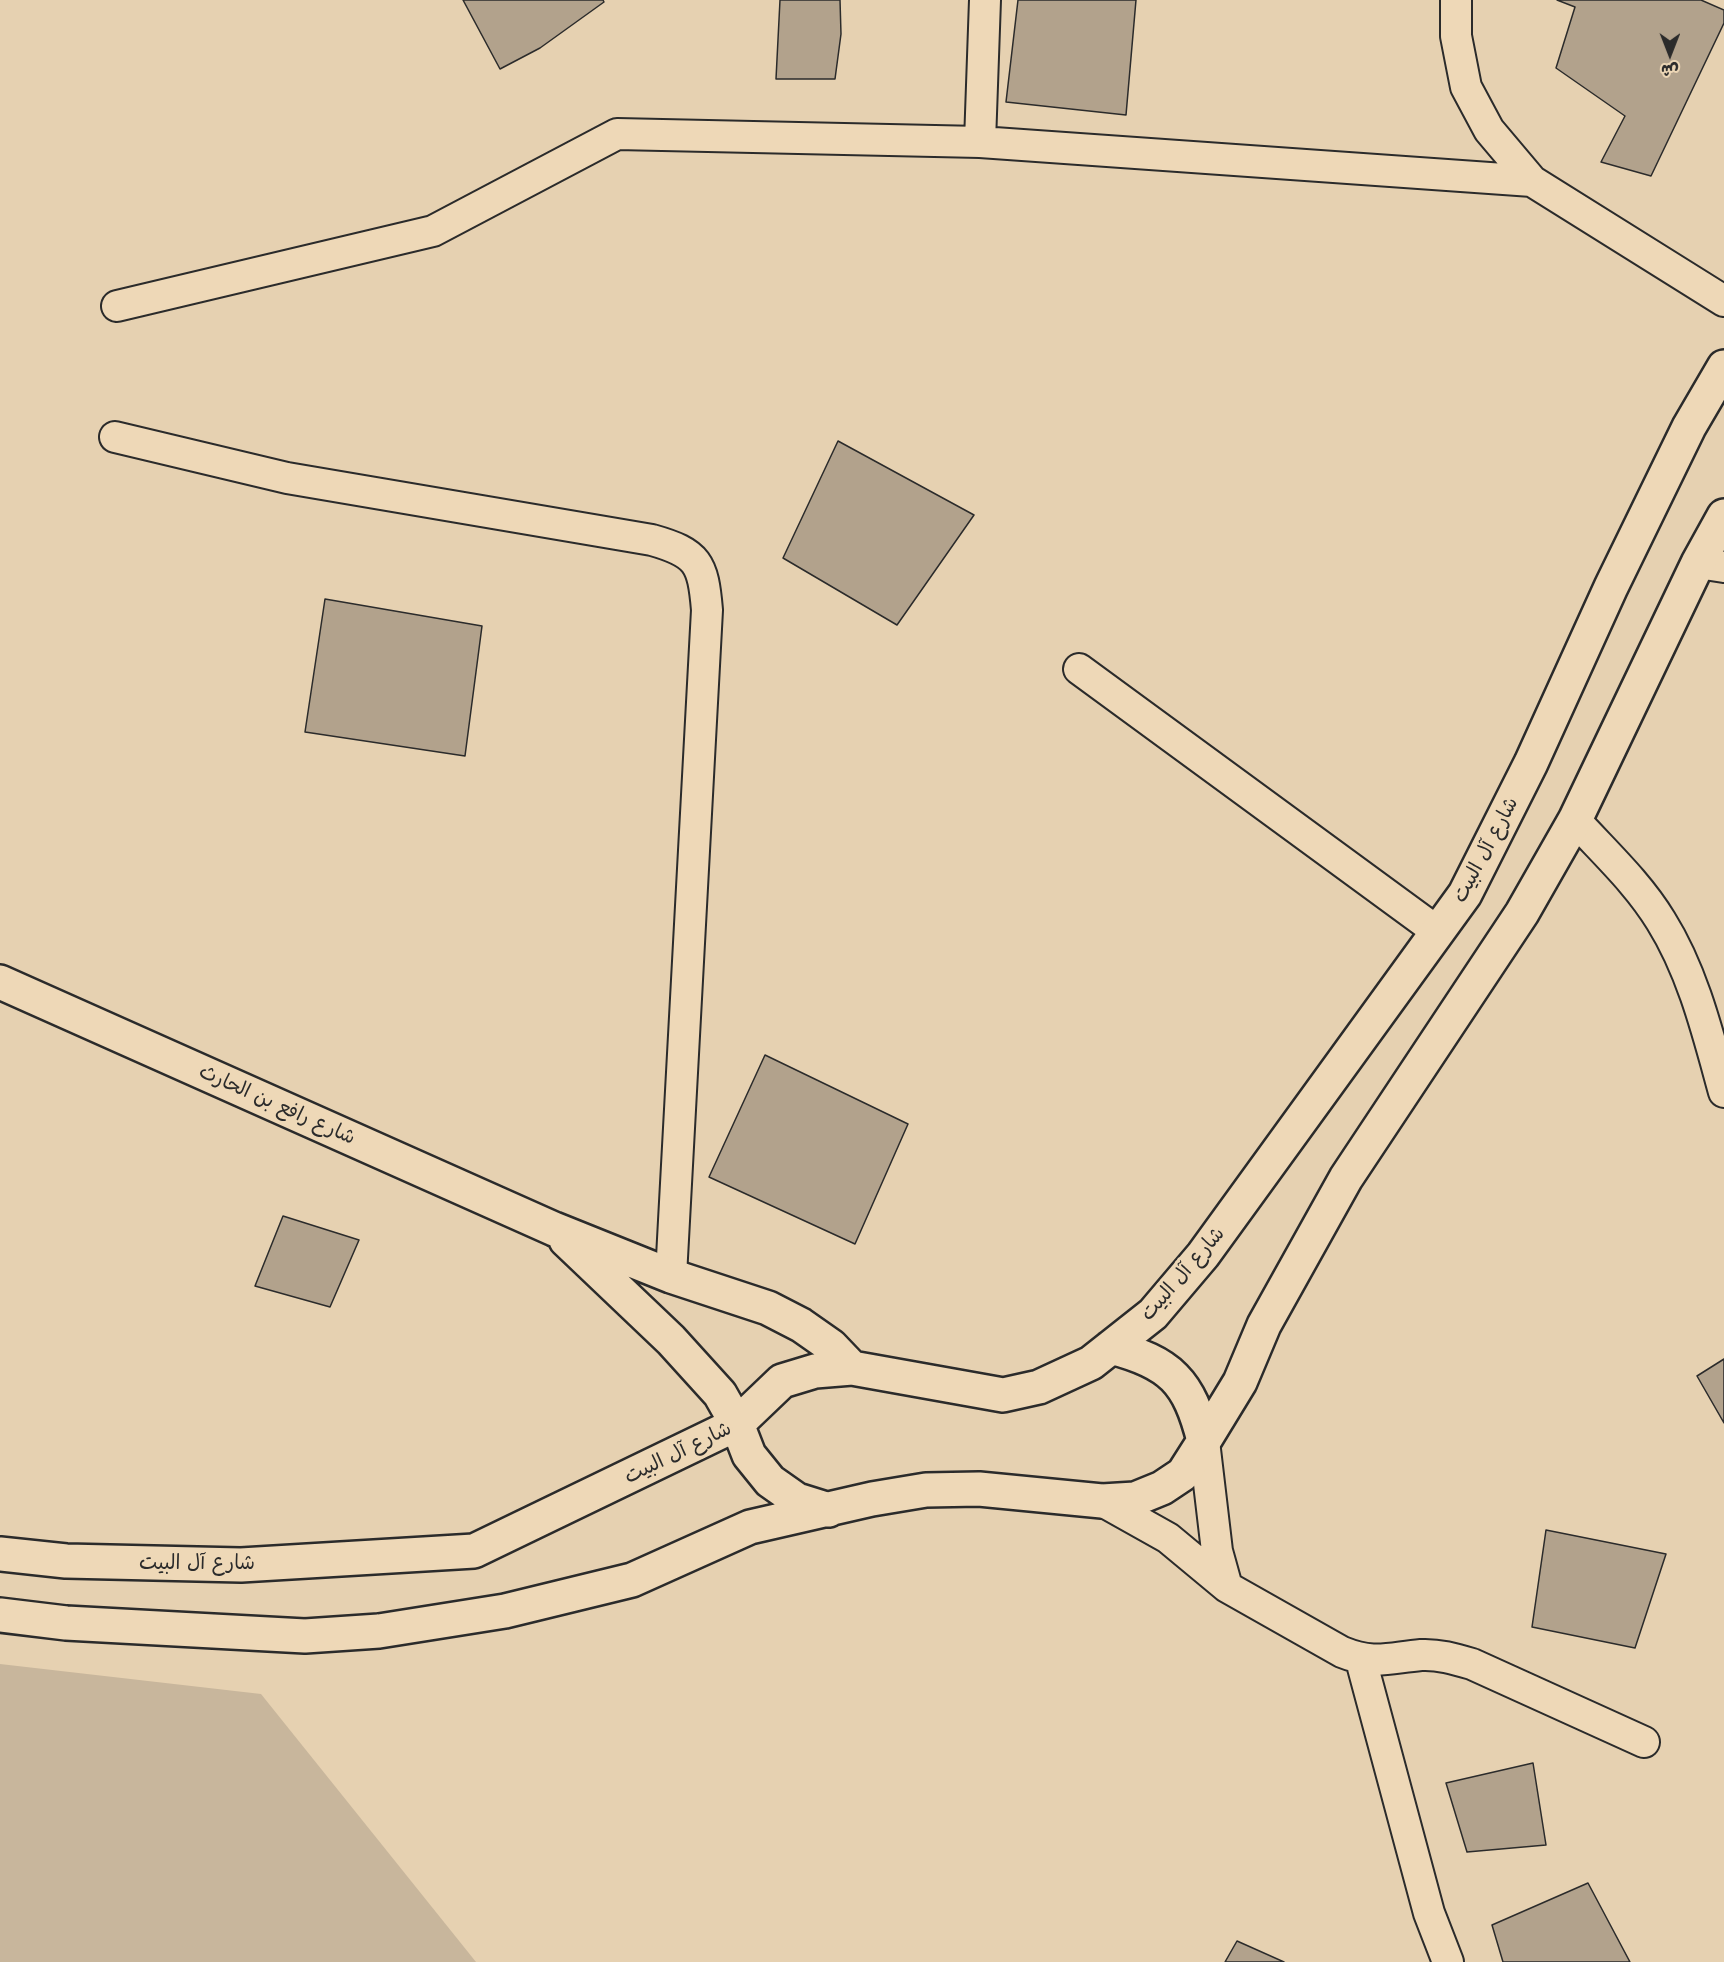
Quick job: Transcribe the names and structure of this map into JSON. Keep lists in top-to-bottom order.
{
  "streets": {
    "street": ["شارع آل البيت", "شارع رافع بن الحارث"]
  },
  "crossings": [
    ["شارع آل البيت", "شارع رافع بن الحارث"]
  ],
  "north": "bottom"
}
